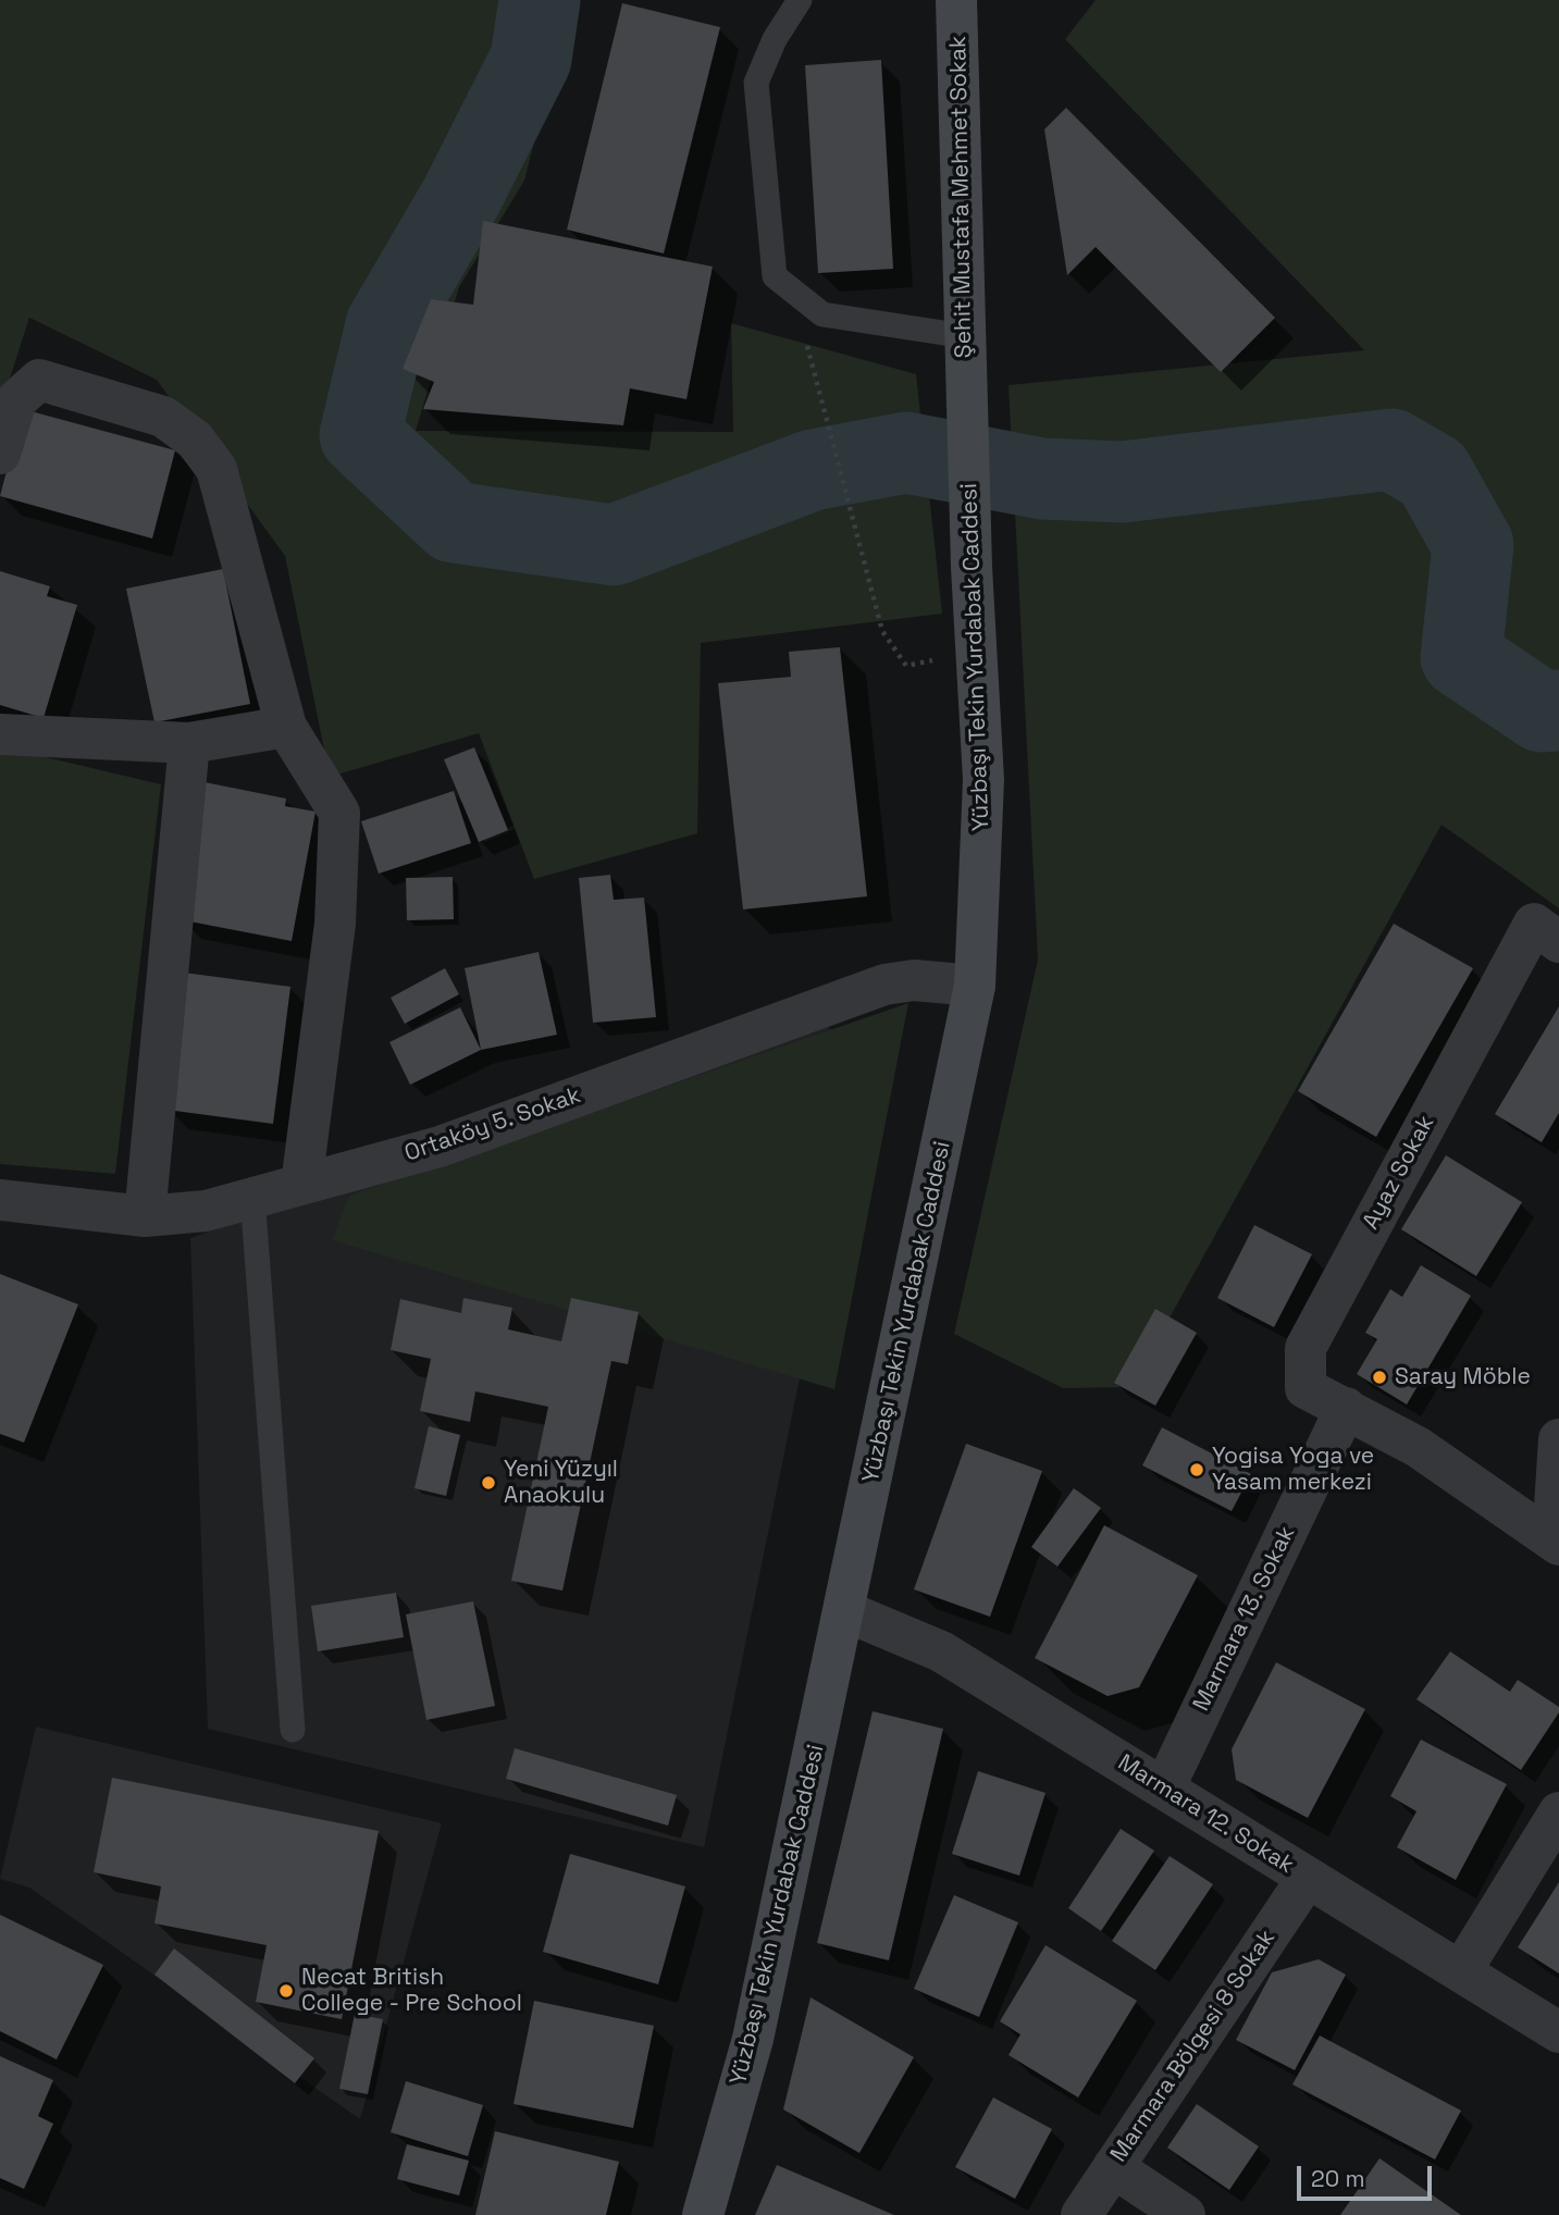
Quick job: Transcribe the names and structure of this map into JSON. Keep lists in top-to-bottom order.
{
  "streets": {
    "main road": ["Şehit Mustafa Mehmet Sokak", "Yüzbaşı Tekin Yurdabak Caddesi"],
    "street": [
      "Ortaköy 5. Sokak",
      "Ayaz Sokak",
      "Marmara 13. Sokak",
      "Marmara 12. Sokak",
      "Marmara Bölgesi 8 Sokak"
    ]
  },
  "crossings": [
    ["Şehit Mustafa Mehmet Sokak", "Yüzbaşı Tekin Yurdabak Caddesi"],
    ["Yüzbaşı Tekin Yurdabak Caddesi", "Ortaköy 5. Sokak"],
    ["Yüzbaşı Tekin Yurdabak Caddesi", "Marmara 12. Sokak"],
    ["Ayaz Sokak", "Marmara 13. Sokak"],
    ["Marmara 13. Sokak", "Marmara 12. Sokak"],
    ["Marmara 12. Sokak", "Marmara Bölgesi 8 Sokak"]
  ],
  "places": [
    "Saray Möble",
    "Yogisa Yoga ve Yasam merkezi",
    "Yeni Yüzyıl Anaokulu",
    "Necat British College - Pre School"
  ],
  "scale_bar": "20 m"
}
